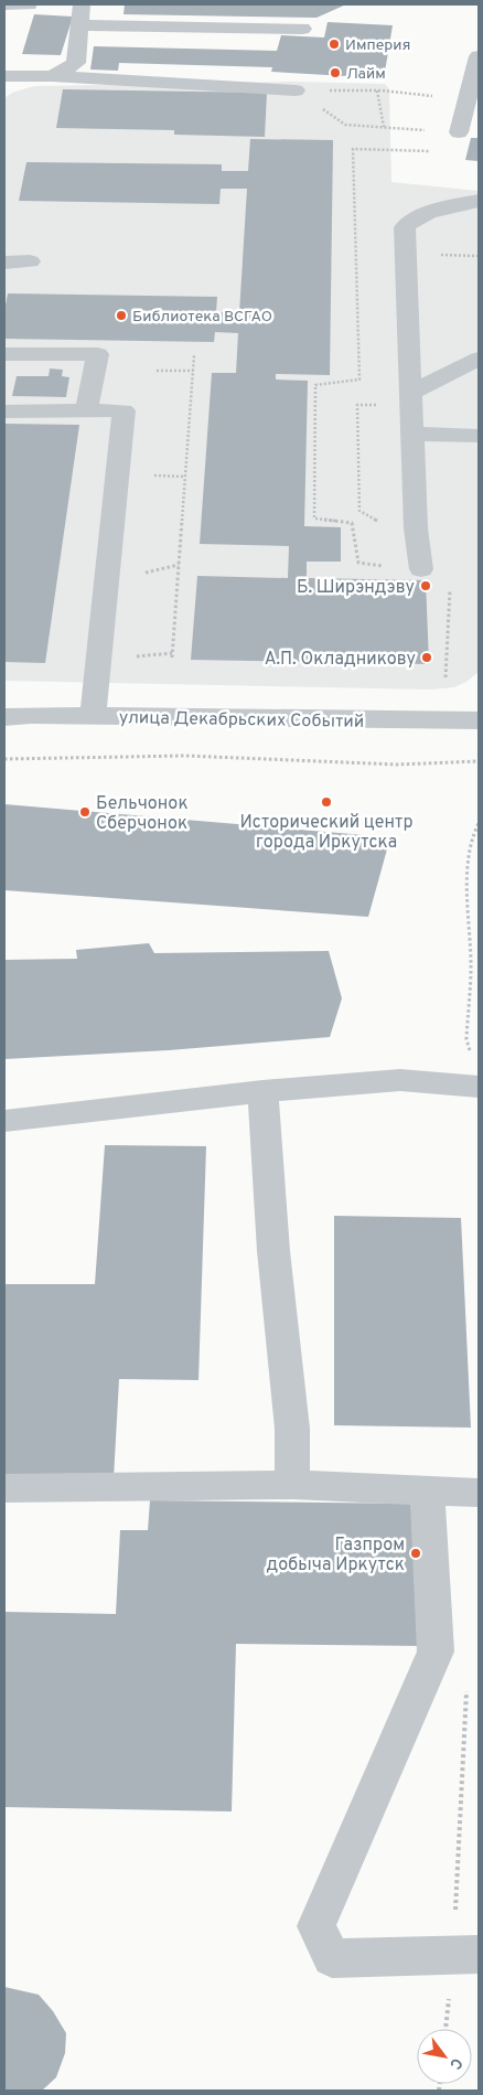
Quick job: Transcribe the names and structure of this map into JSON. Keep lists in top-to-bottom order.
{
  "streets": {
    "street": ["улица Декабрьских Событий"]
  },
  "places": [
    "Империя",
    "Лайм",
    "Библиотека ВСГАО",
    "Б. Ширэндэву",
    "А.П. Окладникову",
    "Исторический центр города Иркутска",
    "Бельчонок Сберчонок",
    "Газпром добыча Иркутск"
  ],
  "north": "bottom right"
}
